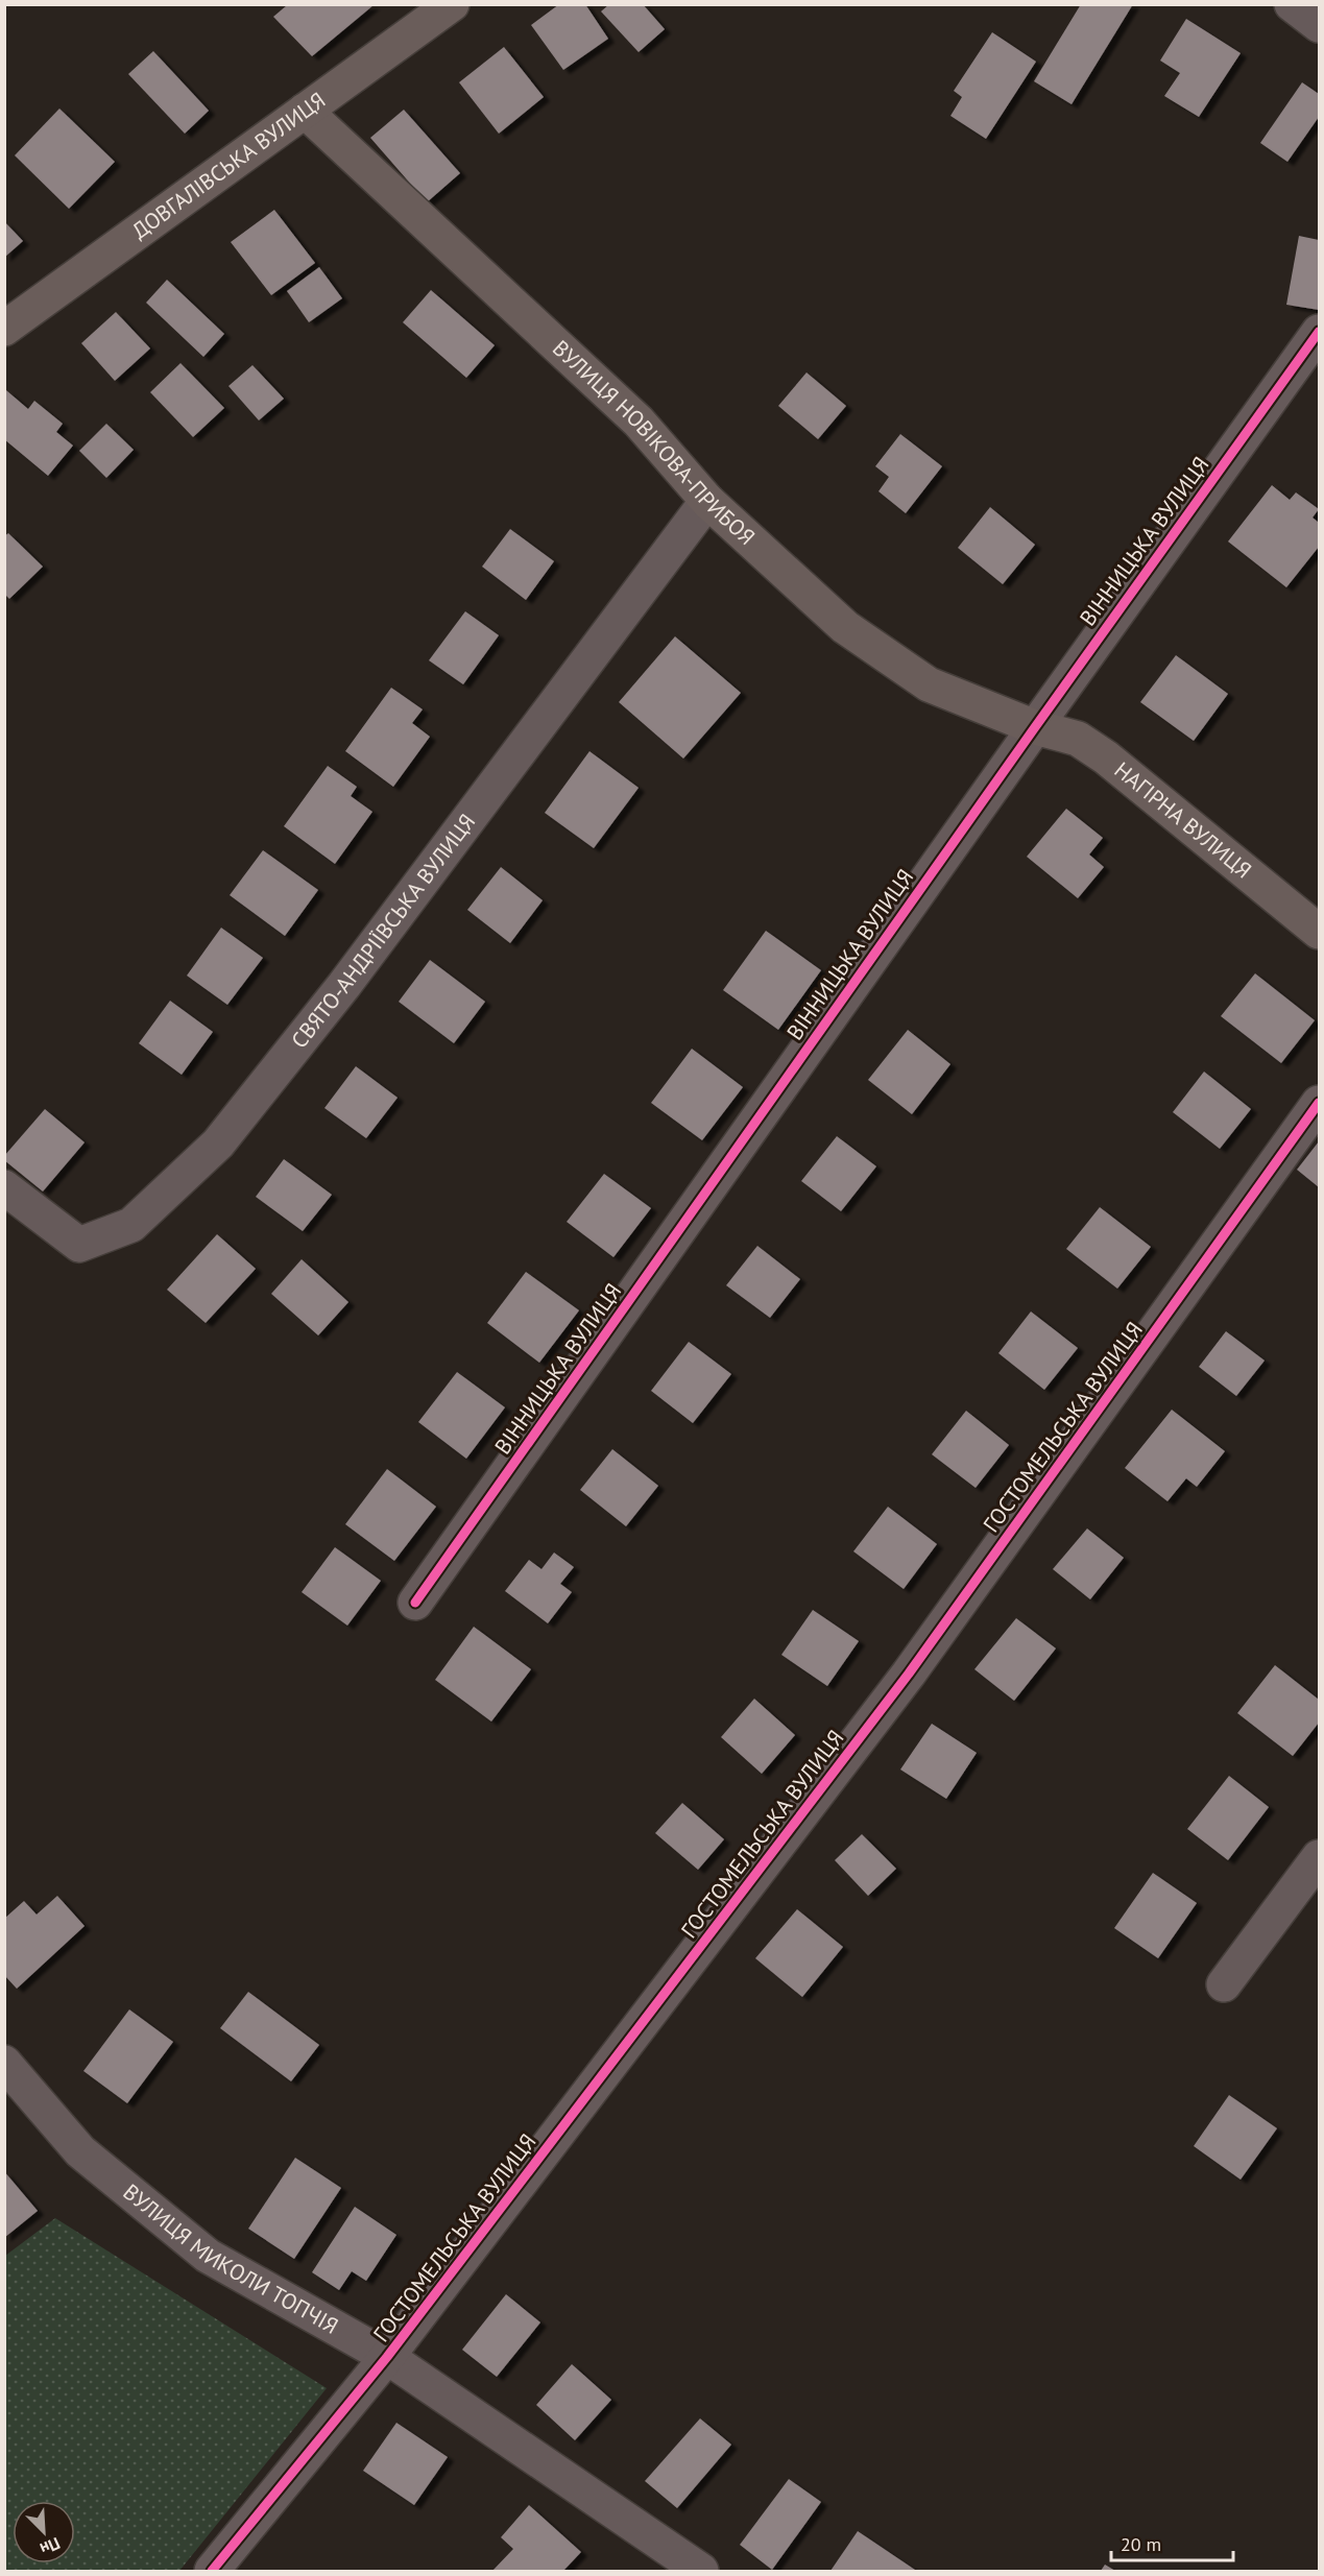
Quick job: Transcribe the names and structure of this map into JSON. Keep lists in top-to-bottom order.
{
  "streets": {
    "street": [
      "ДОВГАЛІВСЬКА ВУЛИЦЯ",
      "ВУЛИЦЯ НОВІКОВА-ПРИБОЯ",
      "ВІННИЦЬКА ВУЛИЦЯ",
      "НАГІРНА ВУЛИЦЯ",
      "СВЯТО-АНДРІЇВСЬКА ВУЛИЦЯ",
      "ГОСТОМЕЛЬСЬКА ВУЛИЦЯ",
      "ВУЛИЦЯ МИКОЛИ ТОПЧІЯ"
    ]
  },
  "crossings": [
    ["ДОВГАЛІВСЬКА ВУЛИЦЯ", "ВУЛИЦЯ НОВІКОВА-ПРИБОЯ"],
    ["ВУЛИЦЯ НОВІКОВА-ПРИБОЯ", "ВІННИЦЬКА ВУЛИЦЯ"],
    ["ВУЛИЦЯ НОВІКОВА-ПРИБОЯ", "НАГІРНА ВУЛИЦЯ"],
    ["ВУЛИЦЯ НОВІКОВА-ПРИБОЯ", "СВЯТО-АНДРІЇВСЬКА ВУЛИЦЯ"],
    ["ВІННИЦЬКА ВУЛИЦЯ", "НАГІРНА ВУЛИЦЯ"],
    ["ГОСТОМЕЛЬСЬКА ВУЛИЦЯ", "ВУЛИЦЯ МИКОЛИ ТОПЧІЯ"]
  ],
  "scale_bar": "20 m",
  "north": "bottom right"
}
